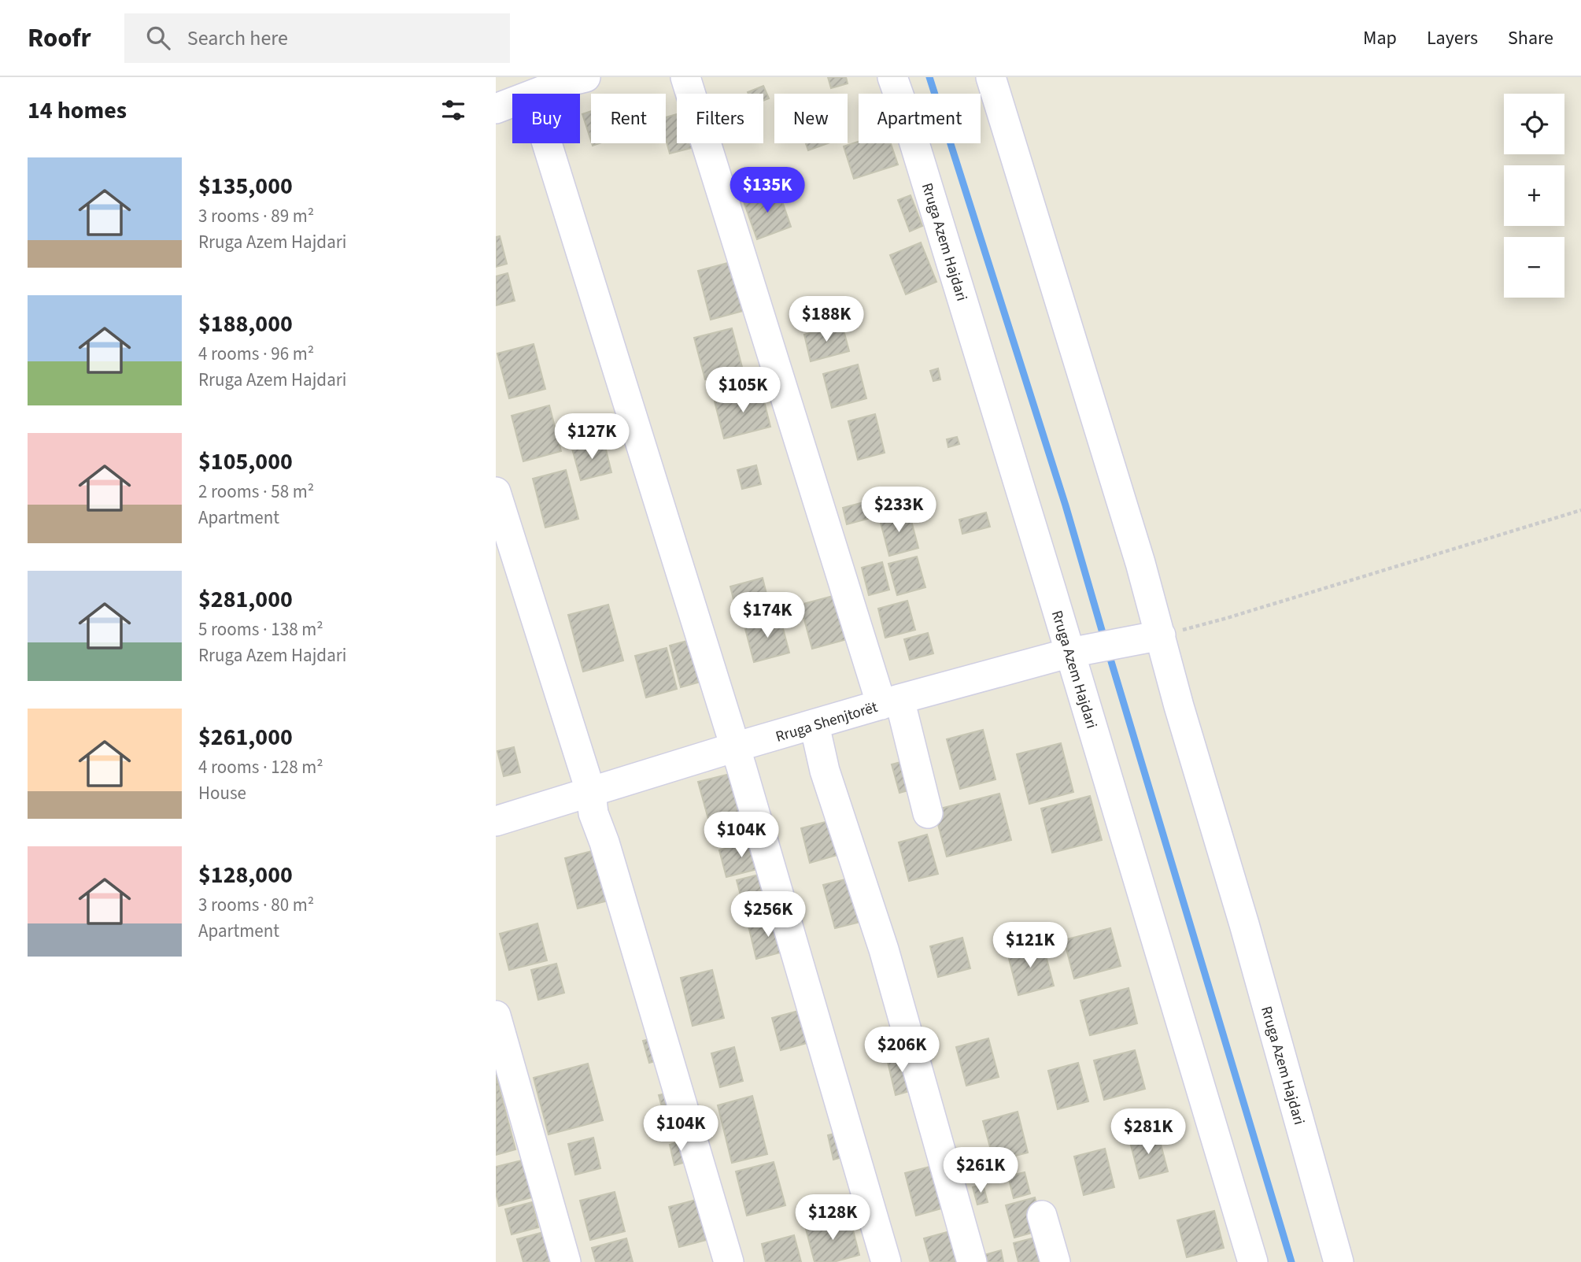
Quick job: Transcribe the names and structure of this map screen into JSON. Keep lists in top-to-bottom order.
{
  "streets": {
    "street": ["Rruga Azem Hajdari", "Rruga Shenjtorët"]
  },
  "crossings": [
    ["Rruga Azem Hajdari", "Rruga Shenjtorët"]
  ],
  "page": {
    "header": "Roofr",
    "search": "Search here",
    "nav": ["Map", "Layers", "Share"],
    "heading": "14 homes",
    "map_buttons": ["+", "−"],
    "chip": [
      "Buy",
      "Rent",
      "Filters",
      "New",
      "Apartment"
    ],
    "list": [
      {
        "name": "$135,000",
        "note": "3 rooms · 89 m² · Rruga Azem Hajdari"
      },
      {
        "name": "$188,000",
        "note": "4 rooms · 96 m² · Rruga Azem Hajdari"
      },
      {
        "name": "$105,000",
        "note": "2 rooms · 58 m² · Apartment"
      },
      {
        "name": "$281,000",
        "note": "5 rooms · 138 m² · Rruga Azem Hajdari"
      },
      {
        "name": "$261,000",
        "note": "4 rooms · 128 m² · House"
      },
      {
        "name": "$128,000",
        "note": "3 rooms · 80 m² · Apartment"
      }
    ],
    "price": [
      "$135K",
      "$188K",
      "$105K",
      "$127K",
      "$233K",
      "$174K",
      "$104K",
      "$256K",
      "$121K",
      "$206K",
      "$104K",
      "$281K",
      "$261K",
      "$128K"
    ]
  }
}
